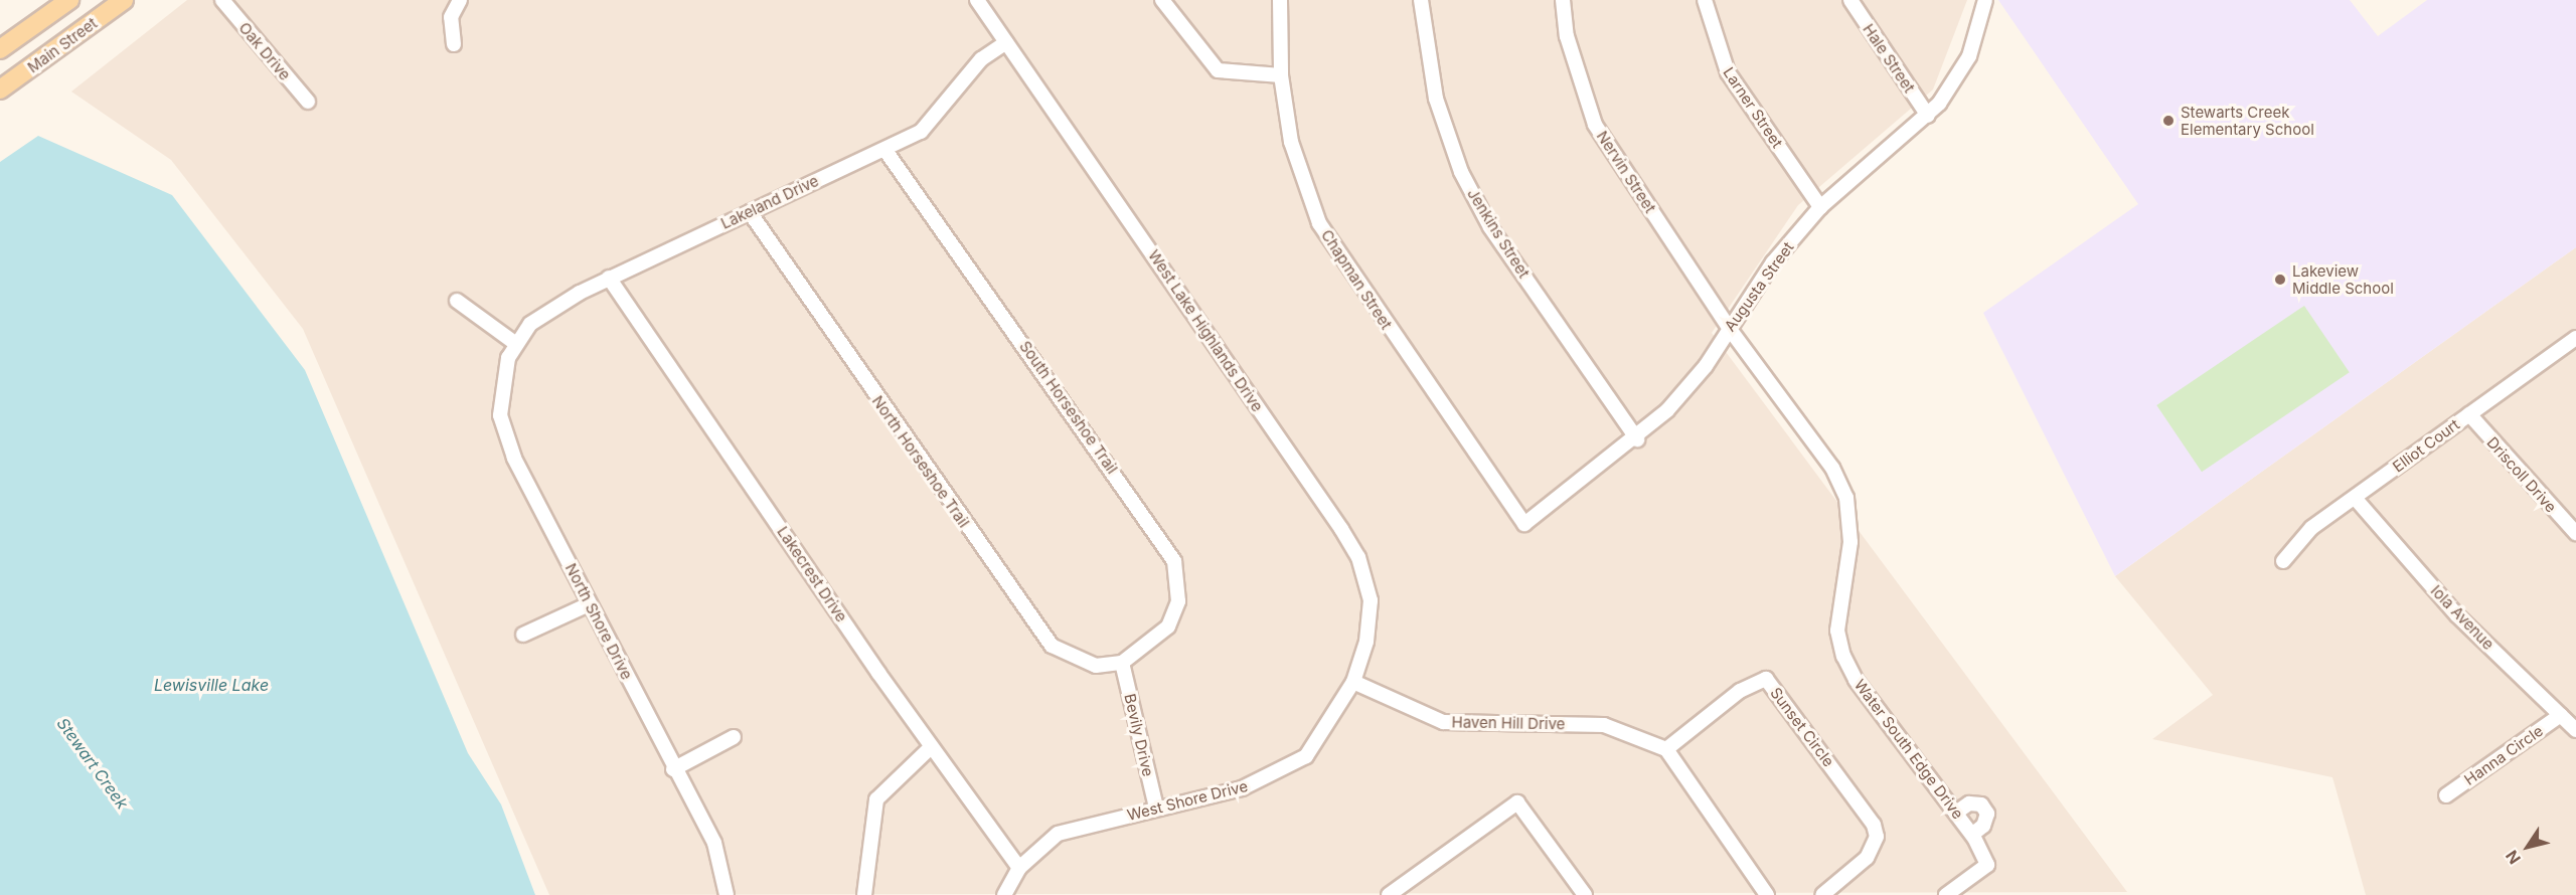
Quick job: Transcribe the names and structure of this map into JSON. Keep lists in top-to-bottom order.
{
  "streets": {
    "main road": ["Main Street"],
    "street": [
      "Oak Drive",
      "Hale Street",
      "Larner Street",
      "Nervin Street",
      "Lakeland Drive",
      "Jenkins Street",
      "Chapman Street",
      "Augusta Street",
      "West Lake Highlands Drive",
      "South Horseshoe Trail",
      "Elliot Court",
      "North Horseshoe Trail",
      "Driscoll Drive",
      "Lakecrest Drive",
      "Iola Avenue",
      "North Shore Drive",
      "Haven Hill Drive",
      "Sunset Circle",
      "Bevily Drive",
      "Water South Edge Drive",
      "Hanna Circle",
      "West Shore Drive"
    ]
  },
  "crossings": [
    ["Hale Street", "Augusta Street"],
    ["Larner Street", "Augusta Street"],
    ["Nervin Street", "Augusta Street"],
    ["Nervin Street", "Water South Edge Drive"],
    ["Lakeland Drive", "West Lake Highlands Drive"],
    ["Lakeland Drive", "South Horseshoe Trail"],
    ["Lakeland Drive", "North Horseshoe Trail"],
    ["Lakeland Drive", "Lakecrest Drive"],
    ["Lakeland Drive", "North Shore Drive"],
    ["Jenkins Street", "Augusta Street"],
    ["Chapman Street", "Augusta Street"],
    ["Augusta Street", "Water South Edge Drive"],
    ["West Lake Highlands Drive", "Haven Hill Drive"],
    ["West Lake Highlands Drive", "West Shore Drive"],
    ["South Horseshoe Trail", "North Horseshoe Trail"],
    ["South Horseshoe Trail", "Bevily Drive"],
    ["Elliot Court", "Driscoll Drive"],
    ["Elliot Court", "Iola Avenue"],
    ["North Horseshoe Trail", "Bevily Drive"],
    ["Lakecrest Drive", "West Shore Drive"],
    ["Iola Avenue", "Hanna Circle"],
    ["Haven Hill Drive", "Sunset Circle"],
    ["Haven Hill Drive", "West Shore Drive"],
    ["Bevily Drive", "West Shore Drive"]
  ],
  "water": ["Lewisville Lake", "Stewart Creek"],
  "places": ["Stewarts Creek Elementary School", "Lakeview Middle School"],
  "north": "bottom left"
}
